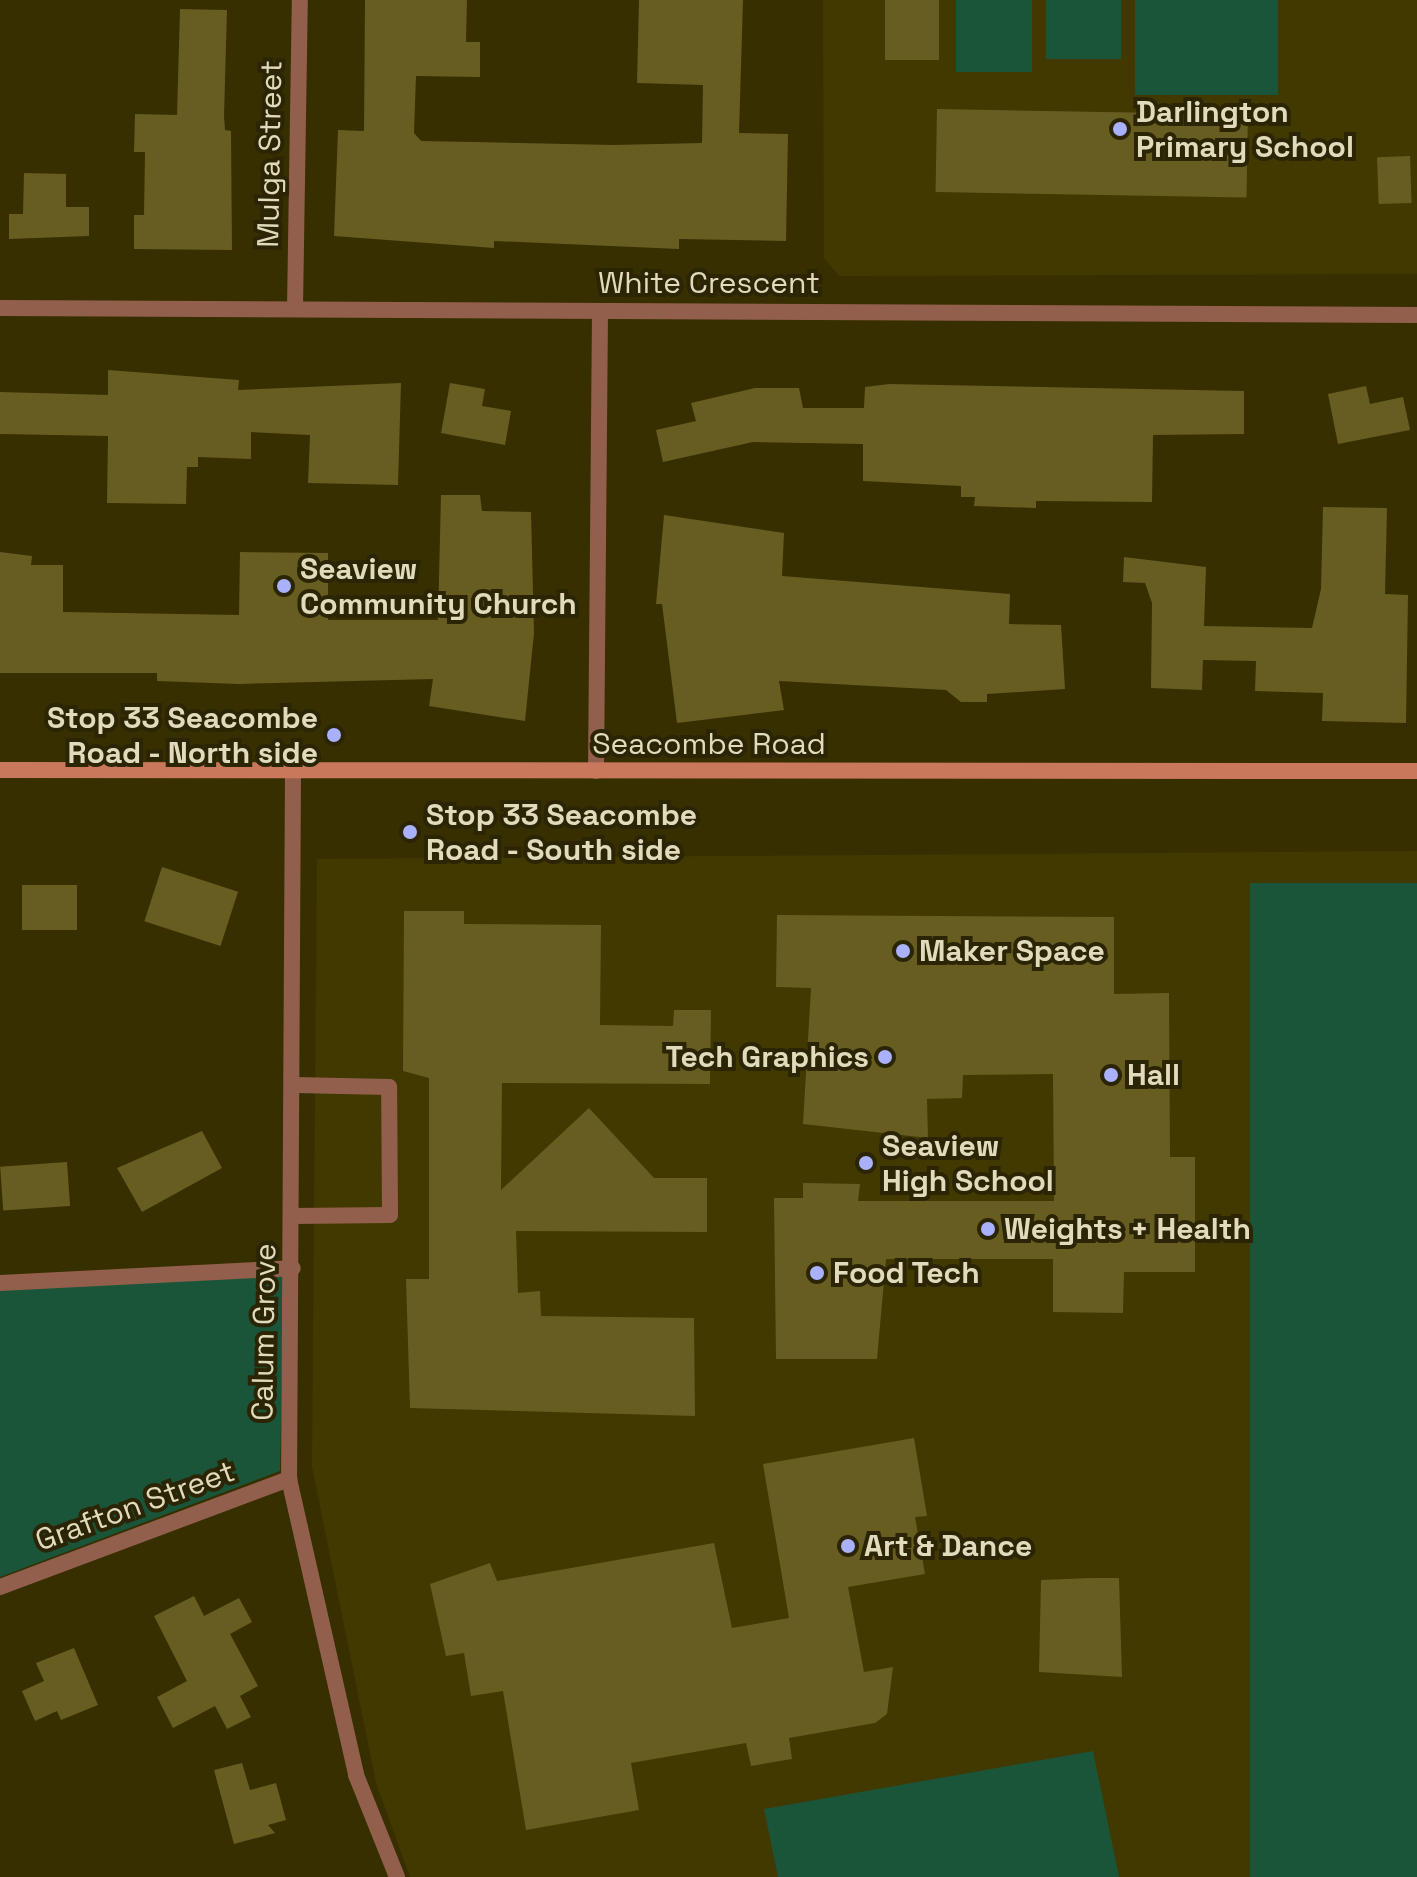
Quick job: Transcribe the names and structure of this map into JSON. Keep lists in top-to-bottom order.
{
  "streets": {
    "main road": ["Seacombe Road"],
    "street": [
      "Mulga Street",
      "White Crescent",
      "Calum Grove",
      "Grafton Street"
    ]
  },
  "crossings": [
    ["Mulga Street", "White Crescent"],
    ["Seacombe Road", "Calum Grove"],
    ["Calum Grove", "Grafton Street"]
  ],
  "places": [
    "Darlington Primary School",
    "Seaview Community Church",
    "Stop 33 Seacombe Road - North side",
    "Stop 33 Seacombe Road - South side",
    "Maker Space",
    "Tech Graphics",
    "Hall",
    "Seaview High School",
    "Weights + Health",
    "Food Tech",
    "Art & Dance"
  ]
}
